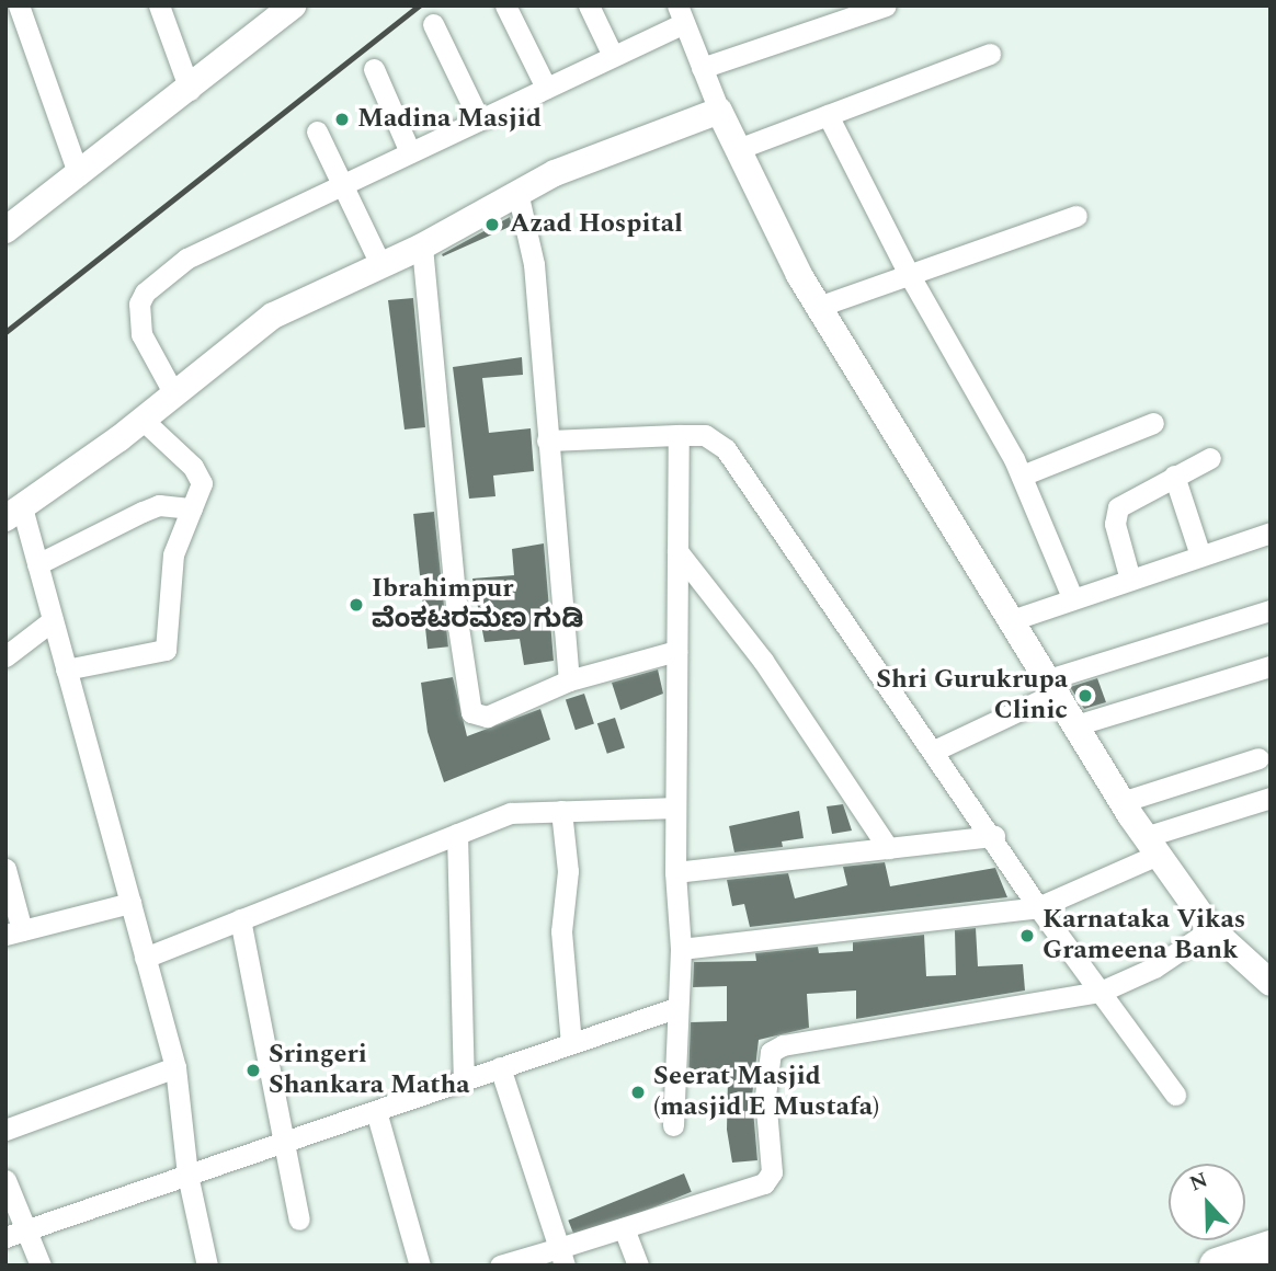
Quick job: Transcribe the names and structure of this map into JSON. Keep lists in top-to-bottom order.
{
  "places": [
    "Madina Masjid",
    "Azad Hospital",
    "Ibrahimpur ವೆಂಕಟರಮಣ ಗುಡಿ",
    "Shri Gurukrupa Clinic",
    "Karnataka Vikas Grameena Bank",
    "Sringeri Shankara Matha",
    "Seerat Masjid (masjid E Mustafa)"
  ],
  "north": "top"
}
